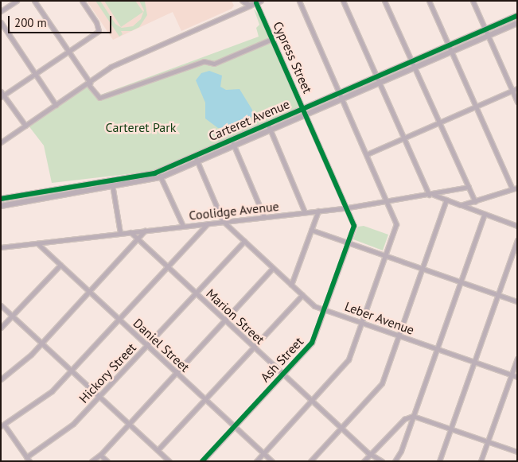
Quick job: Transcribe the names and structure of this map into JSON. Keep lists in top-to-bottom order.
{
  "streets": {
    "street": [
      "Cypress Street",
      "Carteret Avenue",
      "Coolidge Avenue",
      "Marion Street",
      "Leber Avenue",
      "Daniel Street",
      "Ash Street",
      "Hickory Street"
    ]
  },
  "crossings": [
    ["Cypress Street", "Carteret Avenue"],
    ["Cypress Street", "Coolidge Avenue"],
    ["Cypress Street", "Ash Street"],
    ["Coolidge Avenue", "Marion Street"],
    ["Coolidge Avenue", "Leber Avenue"],
    ["Coolidge Avenue", "Daniel Street"],
    ["Coolidge Avenue", "Ash Street"],
    ["Marion Street", "Ash Street"],
    ["Marion Street", "Hickory Street"],
    ["Leber Avenue", "Ash Street"],
    ["Leber Avenue", "Hickory Street"],
    ["Daniel Street", "Ash Street"],
    ["Daniel Street", "Hickory Street"]
  ],
  "parks": ["Carteret Park"],
  "scale_bar": "200 m"
}
